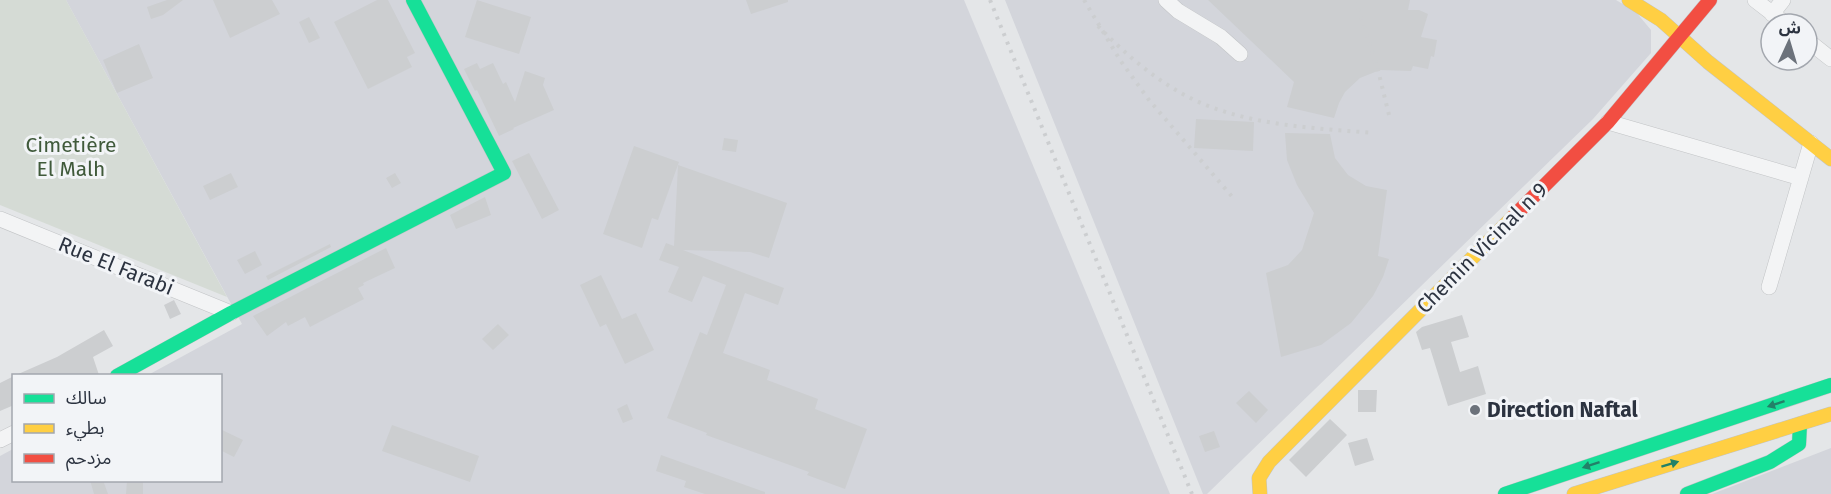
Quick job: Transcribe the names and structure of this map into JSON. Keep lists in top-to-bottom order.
{
  "streets": {
    "main road": ["Chemin Vicinal n 9"],
    "street": ["Rue El Farabi"]
  },
  "parks": ["Cimetière El Malh"],
  "places": ["Direction Naftal"],
  "legend": ["سالك", "بطيء", "مزدحم"],
  "north": "top"
}
